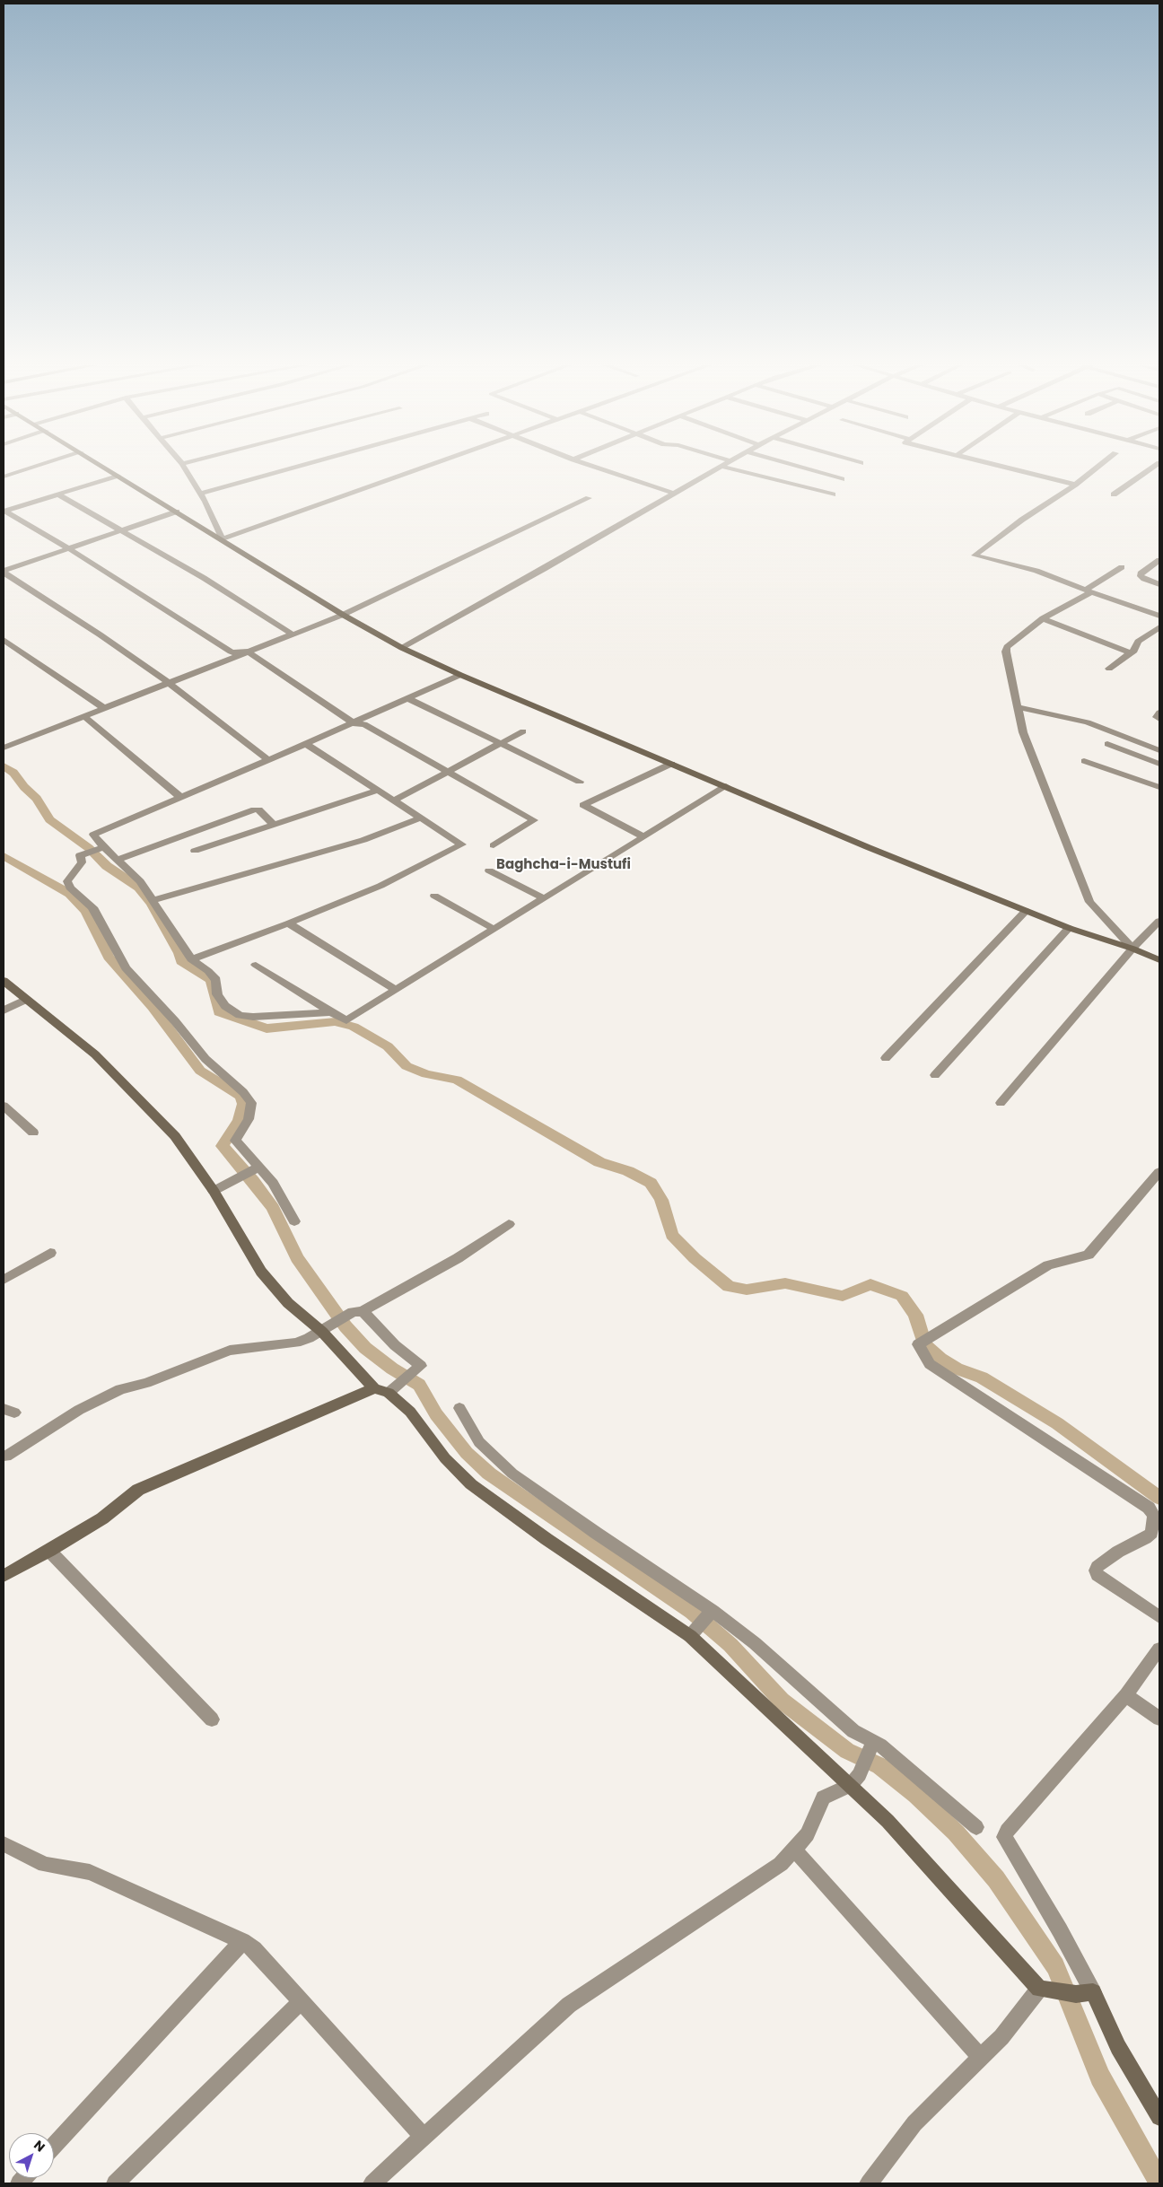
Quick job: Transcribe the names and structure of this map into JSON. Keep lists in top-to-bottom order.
{
  "districts": ["Baghcha-i-Mustufi"],
  "north": "top right"
}
